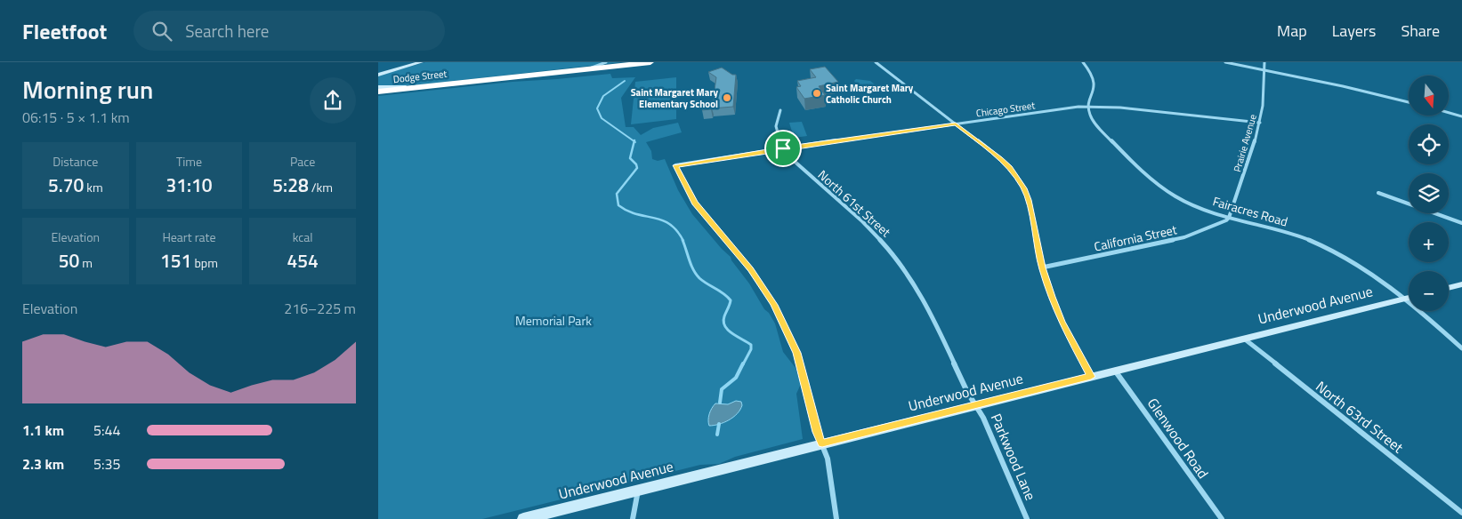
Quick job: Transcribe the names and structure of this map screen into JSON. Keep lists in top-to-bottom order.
{
  "streets": {
    "highway": ["Dodge Street"],
    "main road": ["Underwood Avenue"],
    "street": [
      "Chicago Street",
      "Prairie Avenue",
      "North 61st Street",
      "Fairacres Road",
      "California Street",
      "North 63rd Street",
      "Glenwood Road",
      "Parkwood Lane"
    ]
  },
  "crossings": [
    ["Chicago Street", "Prairie Avenue"],
    ["Chicago Street", "North 61st Street"],
    ["Chicago Street", "Fairacres Road"],
    ["Chicago Street", "Underwood Avenue"],
    ["Prairie Avenue", "Fairacres Road"],
    ["Prairie Avenue", "California Street"],
    ["North 61st Street", "Underwood Avenue"],
    ["North 61st Street", "Parkwood Lane"],
    ["Fairacres Road", "California Street"],
    ["Underwood Avenue", "North 63rd Street"],
    ["Underwood Avenue", "Glenwood Road"],
    ["Underwood Avenue", "Parkwood Lane"]
  ],
  "parks": ["Memorial Park"],
  "places": ["Saint Margaret Mary Catholic Church", "Saint Margaret Mary Elementary School"],
  "north": "bottom",
  "page": {
    "header": "Fleetfoot",
    "search": "Search here",
    "nav": ["Map", "Layers", "Share"],
    "heading": ["Morning run", "06:15 · 5 × 1.1 km"],
    "map_buttons": ["+", "−"],
    "stats": [
      ["Distance", "5.70 km"],
      ["Time", "31:10"],
      ["Pace", "5:28 /km"],
      ["Elevation", "50 m"],
      ["Heart rate", "151 bpm"],
      ["kcal", "454"]
    ],
    "chart": ["Elevation", "216–225 m"],
    "list": [
      {
        "name": "1.1 km",
        "note": "5:44"
      },
      {
        "name": "2.3 km",
        "note": "5:35"
      }
    ]
  }
}
